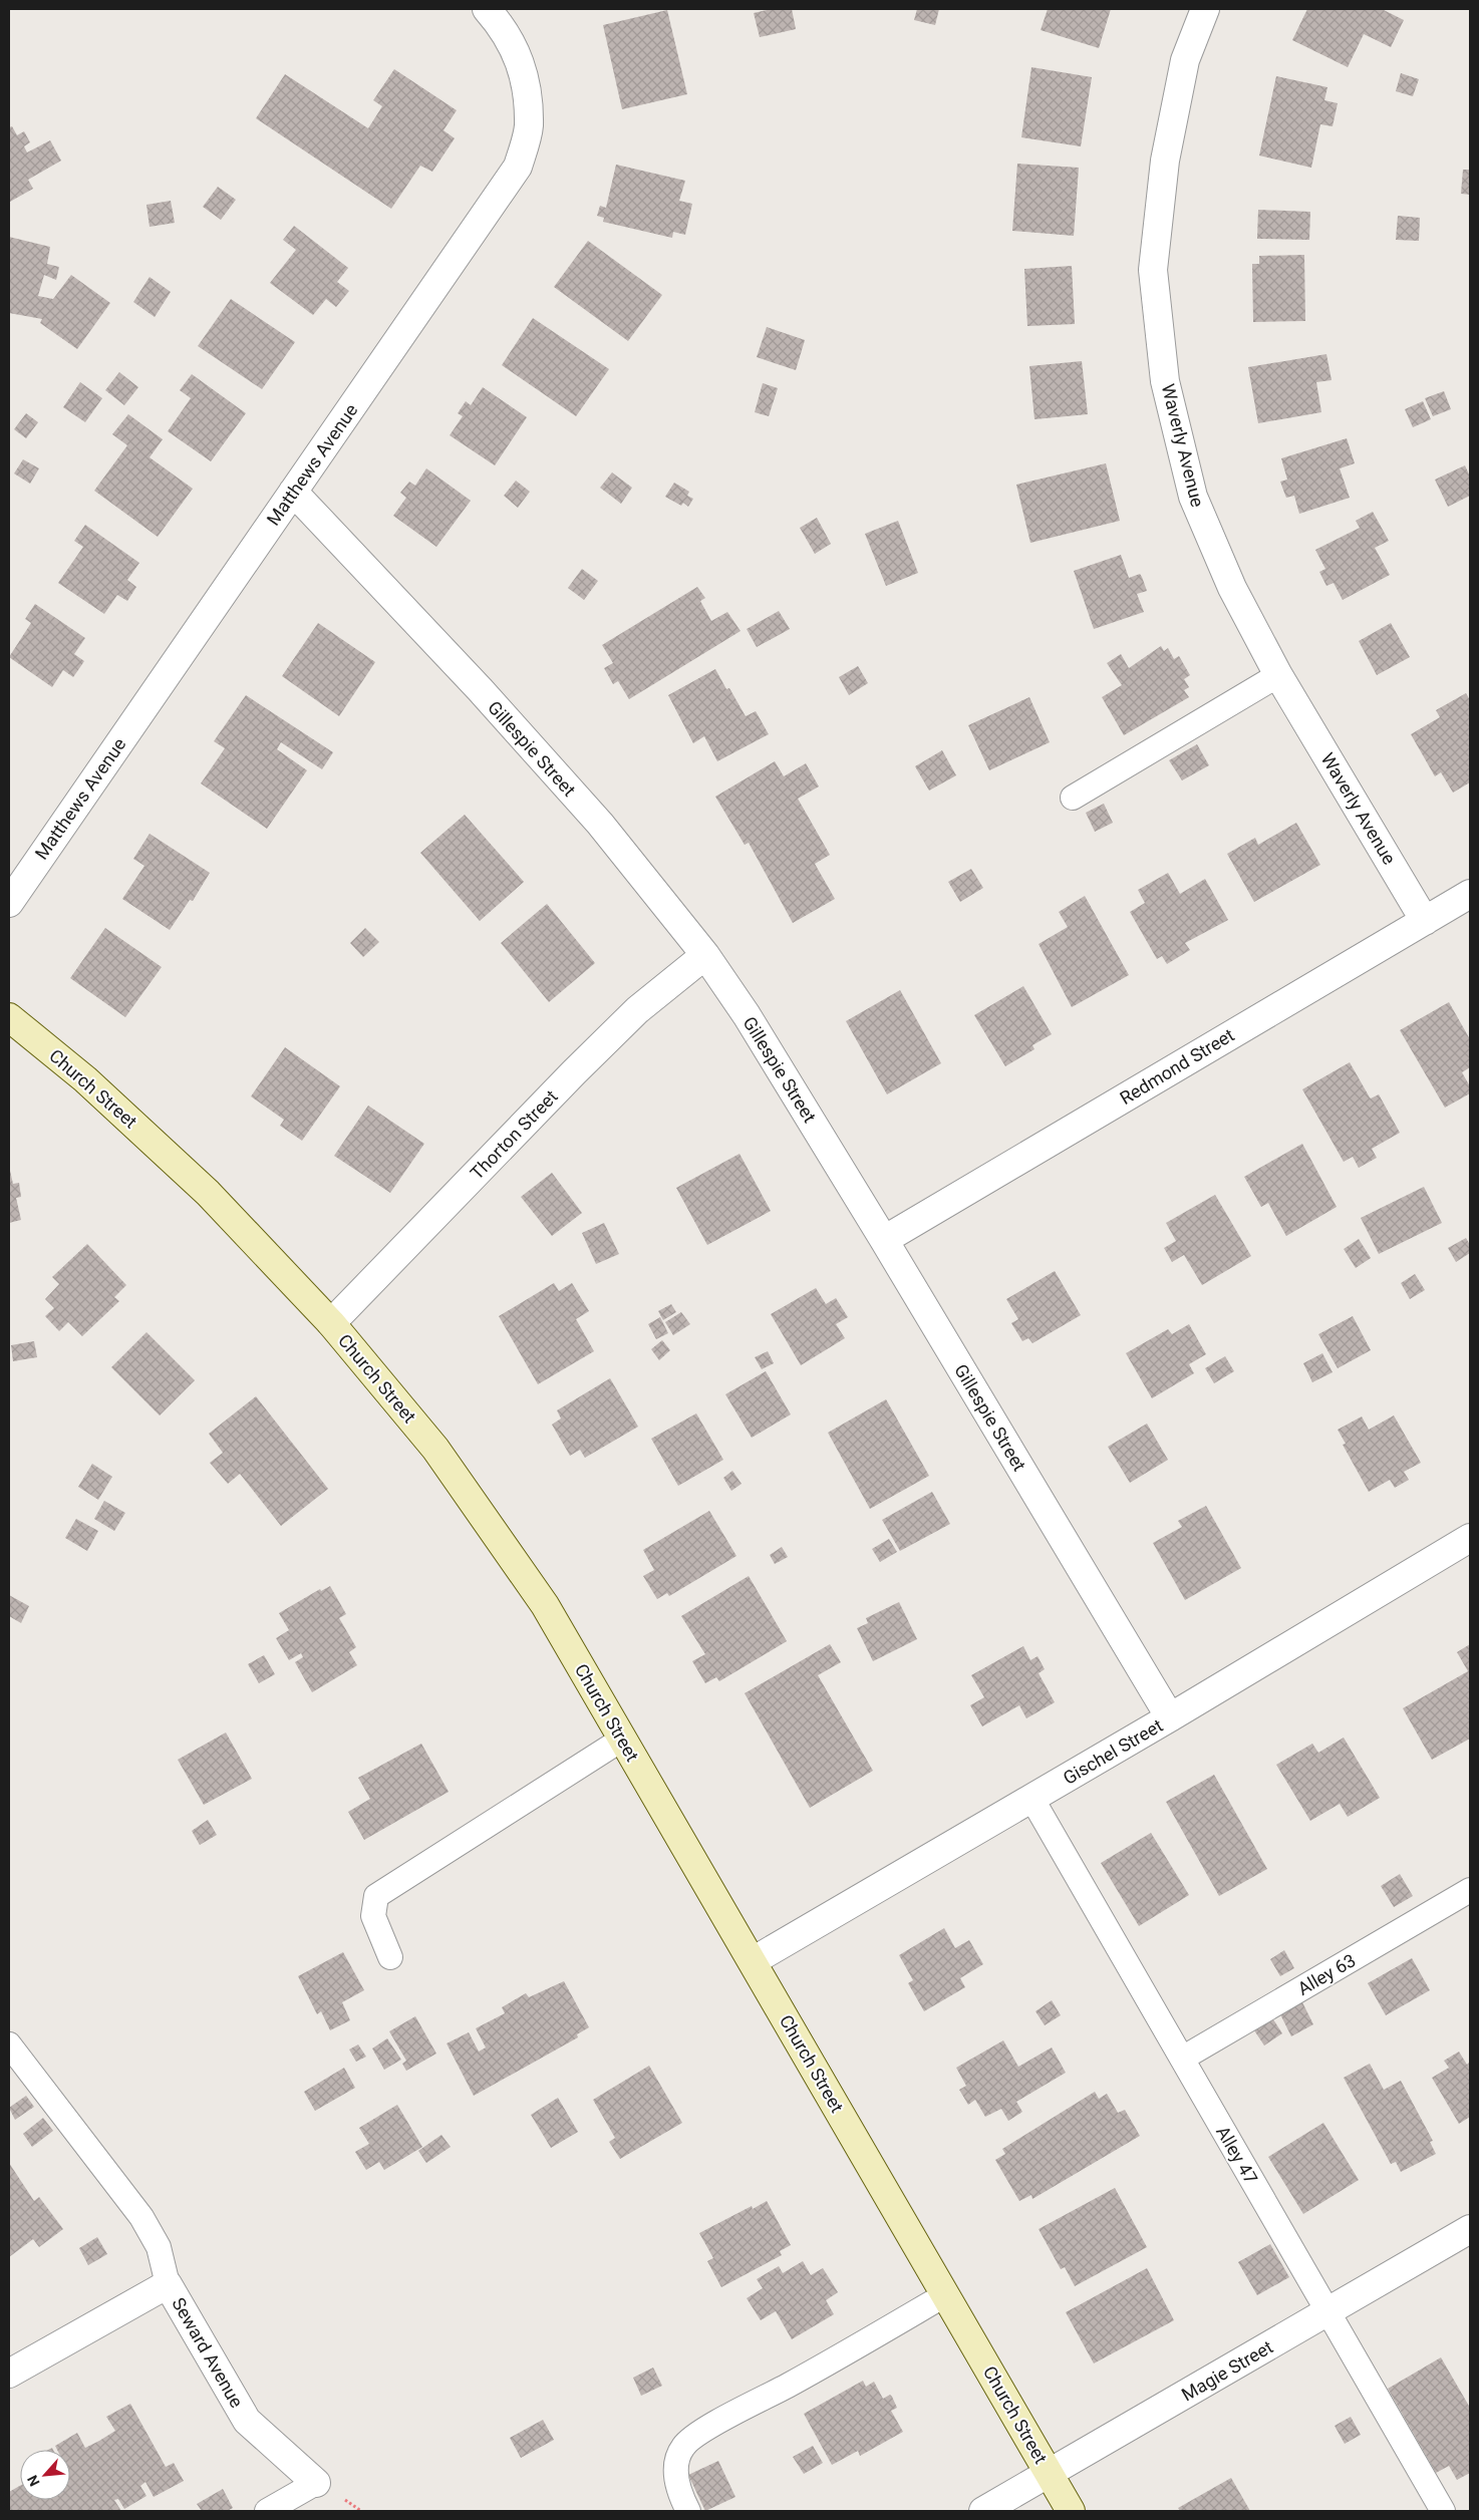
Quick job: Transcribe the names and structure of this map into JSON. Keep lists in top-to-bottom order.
{
  "streets": {
    "main road": ["Church Street"],
    "street": [
      "Waverly Avenue",
      "Matthews Avenue",
      "Gillespie Street",
      "Redmond Street",
      "Thorton Street",
      "Gischel Street",
      "Seward Avenue",
      "Magie Street"
    ],
    "lane": ["Alley 63", "Alley 47"]
  },
  "crossings": [
    ["Waverly Avenue", "Redmond Street"],
    ["Matthews Avenue", "Gillespie Street"],
    ["Gillespie Street", "Redmond Street"],
    ["Gillespie Street", "Thorton Street"],
    ["Gillespie Street", "Gischel Street"],
    ["Church Street", "Thorton Street"],
    ["Church Street", "Gischel Street"],
    ["Church Street", "Magie Street"],
    ["Gischel Street", "Alley 47"],
    ["Alley 63", "Alley 47"],
    ["Alley 47", "Magie Street"]
  ],
  "north": "bottom left"
}
